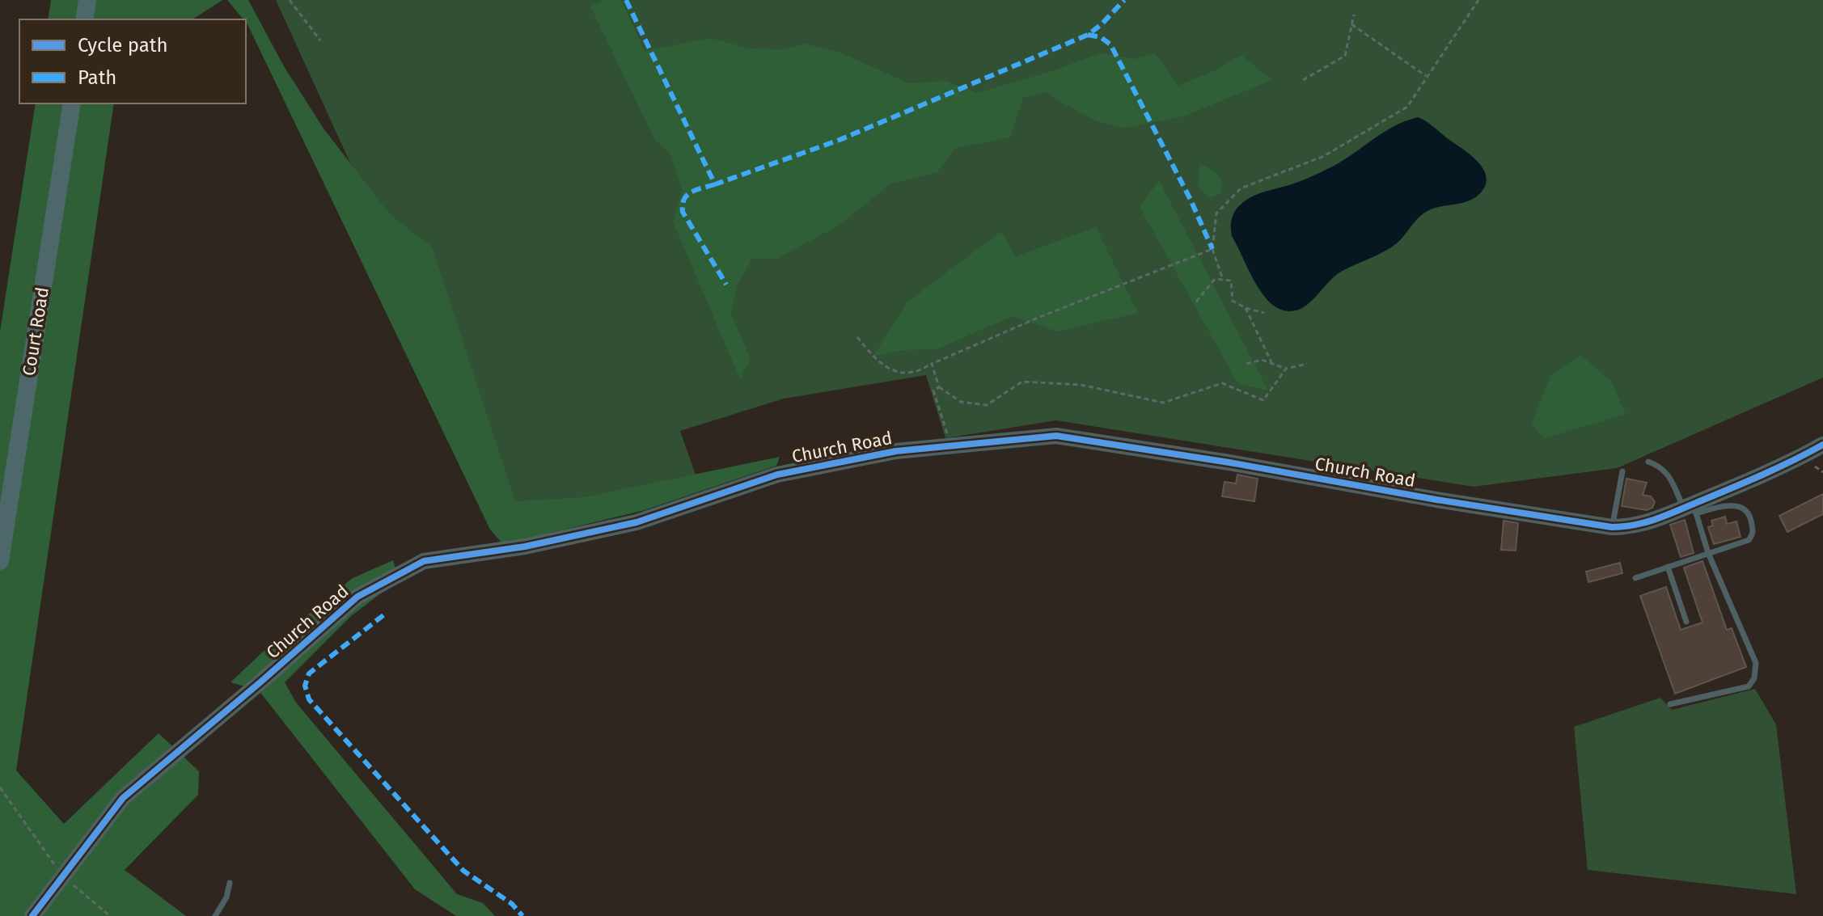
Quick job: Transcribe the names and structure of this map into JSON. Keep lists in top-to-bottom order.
{
  "streets": {
    "main road": ["Court Road"],
    "street": ["Church Road"]
  },
  "legend": ["Cycle path", "Path"]
}
